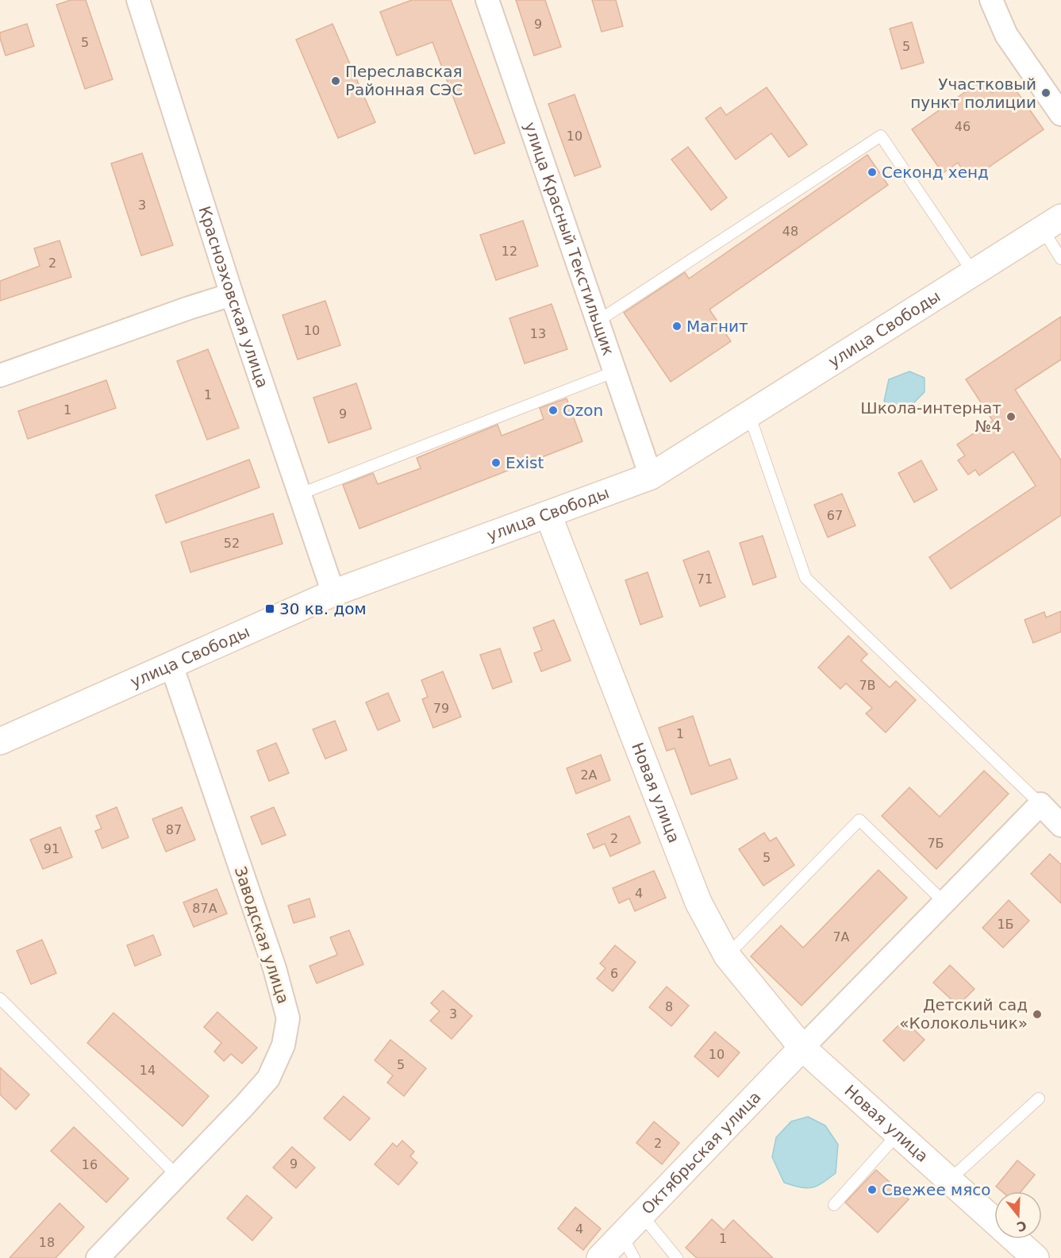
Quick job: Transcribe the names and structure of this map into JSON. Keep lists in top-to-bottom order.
{
  "streets": {
    "street": [
      "улица Красный Текстильщик",
      "Красноэховская улица",
      "улица Свободы",
      "Новая улица",
      "Заводская улица",
      "Октябрьская улица"
    ]
  },
  "crossings": [
    ["улица Красный Текстильщик", "улица Свободы"],
    ["Красноэховская улица", "улица Свободы"],
    ["улица Свободы", "Новая улица"],
    ["улица Свободы", "Заводская улица"],
    ["Новая улица", "Октябрьская улица"]
  ],
  "places": {
    "other": [
      "Переславская Районная СЭС",
      "Участковый пункт полиции",
      "Секонд хенд",
      "Магнит",
      "Ozon",
      "Школа-интернат №4",
      "Exist",
      "Детский сад «Колокольчик»",
      "Свежее мясо"
    ],
    "transit": ["30 кв. дом"]
  },
  "house_numbers": [
    "9",
    "5",
    "5",
    "46",
    "10",
    "3",
    "48",
    "12",
    "2",
    "10",
    "13",
    "1",
    "1",
    "9",
    "67",
    "52",
    "71",
    "7В",
    "79",
    "1",
    "2А",
    "87",
    "2",
    "7Б",
    "91",
    "5",
    "4",
    "87А",
    "1Б",
    "7А",
    "6",
    "8",
    "3",
    "10",
    "5",
    "14",
    "2",
    "9",
    "16",
    "4",
    "1",
    "18"
  ],
  "north": "bottom"
}
